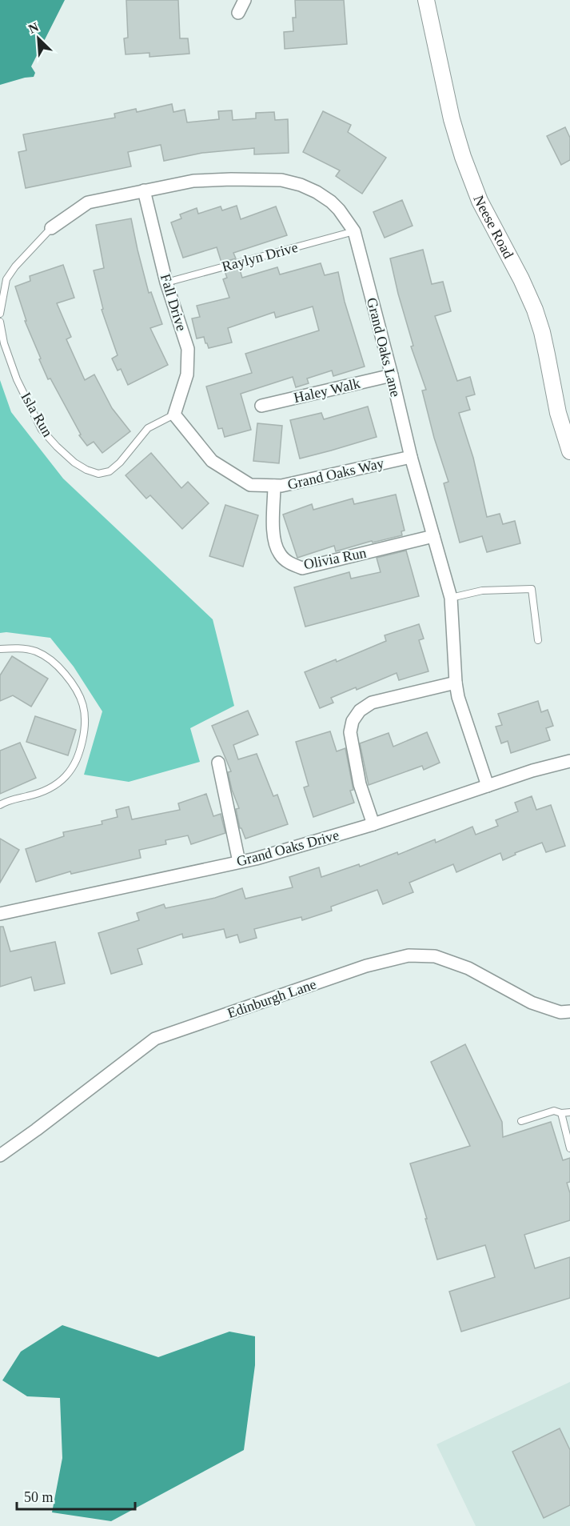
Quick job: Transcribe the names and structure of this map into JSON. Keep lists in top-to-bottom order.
{
  "streets": {
    "street": [
      "Neese Road",
      "Fall Drive",
      "Grand Oaks Lane",
      "Haley Walk",
      "Grand Oaks Way",
      "Olivia Run",
      "Grand Oaks Drive",
      "Edinburgh Lane"
    ],
    "lane": ["Raylyn Drive", "Isla Run"]
  },
  "crossings": [
    ["Raylyn Drive", "Fall Drive"],
    ["Raylyn Drive", "Grand Oaks Lane"],
    ["Fall Drive", "Grand Oaks Lane"],
    ["Fall Drive", "Isla Run"],
    ["Fall Drive", "Grand Oaks Way"],
    ["Grand Oaks Lane", "Haley Walk"],
    ["Grand Oaks Lane", "Grand Oaks Way"],
    ["Grand Oaks Lane", "Olivia Run"],
    ["Grand Oaks Lane", "Grand Oaks Drive"],
    ["Isla Run", "Grand Oaks Way"],
    ["Grand Oaks Way", "Olivia Run"]
  ],
  "scale_bar": "50 m",
  "north": "top left"
}
